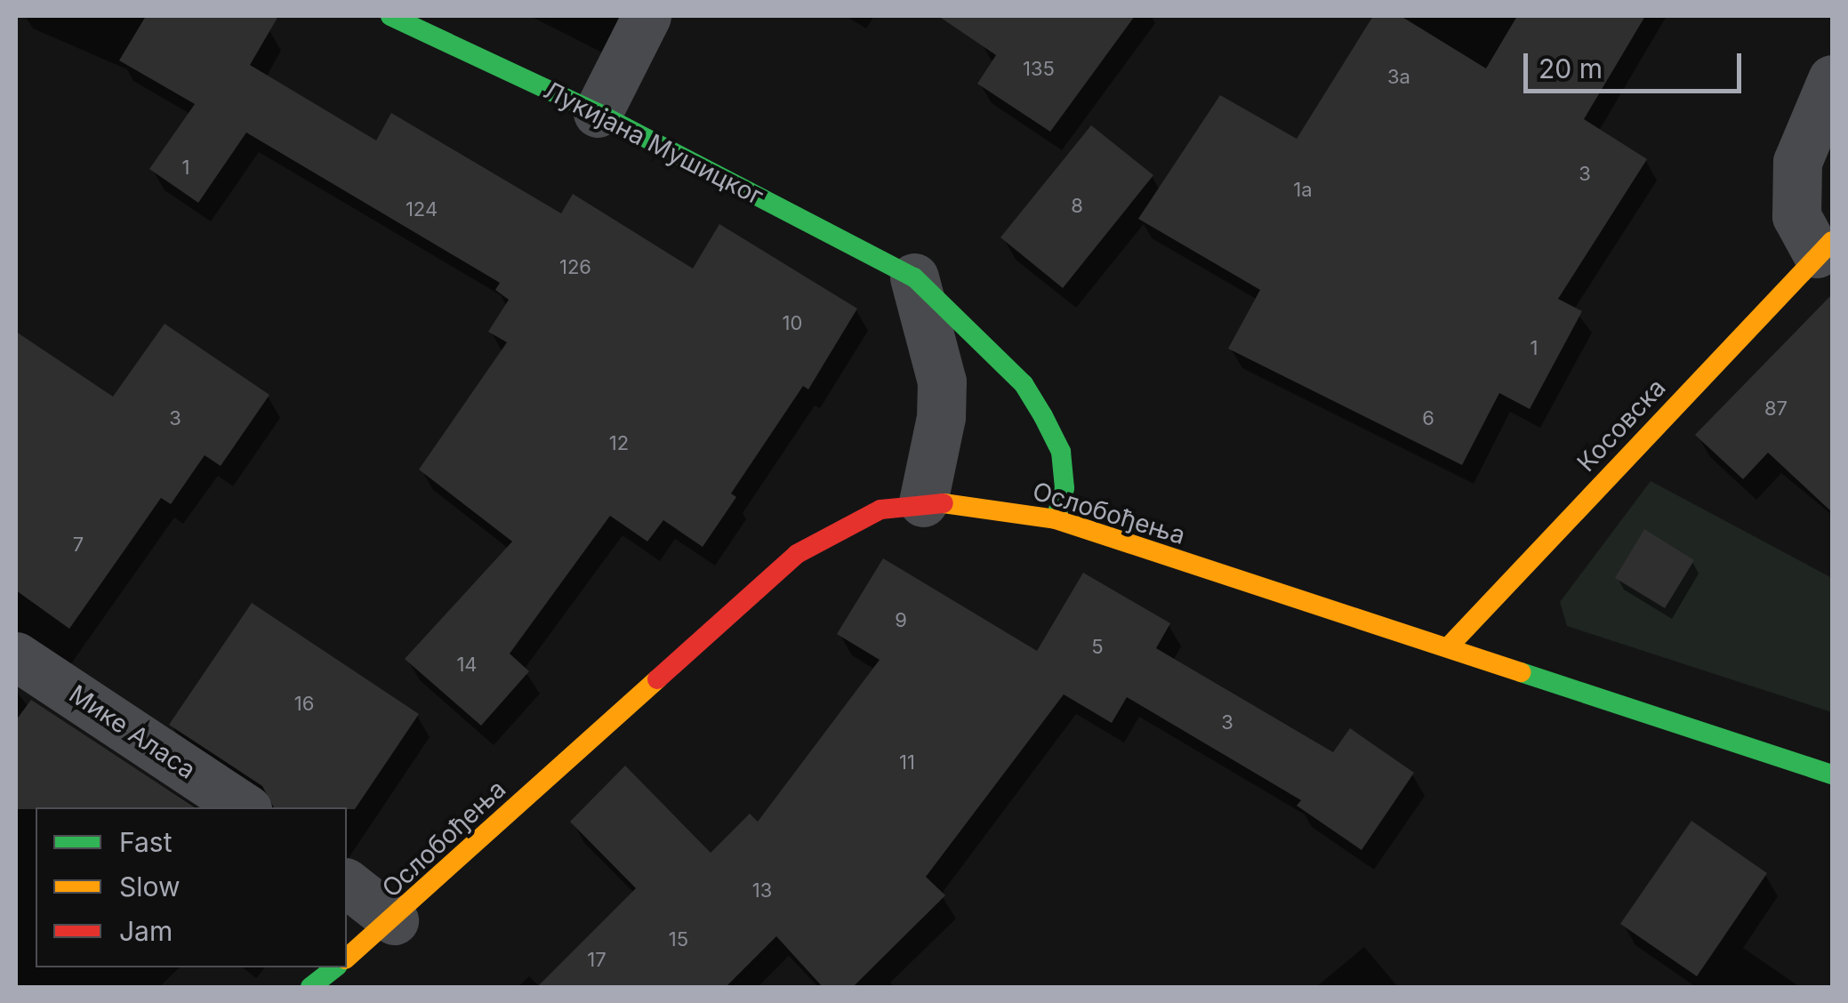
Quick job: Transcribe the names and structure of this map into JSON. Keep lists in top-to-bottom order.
{
  "streets": {
    "street": [
      "Лукијана Мушицког",
      "Косовска",
      "Ослобођења",
      "Мике Аласа"
    ]
  },
  "crossings": [
    ["Лукијана Мушицког", "Ослобођења"],
    ["Косовска", "Ослобођења"]
  ],
  "house_numbers": [
    "135",
    "3a",
    "1",
    "3",
    "1a",
    "8",
    "124",
    "126",
    "10",
    "1",
    "87",
    "3",
    "6",
    "12",
    "7",
    "9",
    "5",
    "14",
    "16",
    "3",
    "11",
    "13",
    "15",
    "17"
  ],
  "legend": ["Fast", "Slow", "Jam"],
  "scale_bar": "20 m"
}
